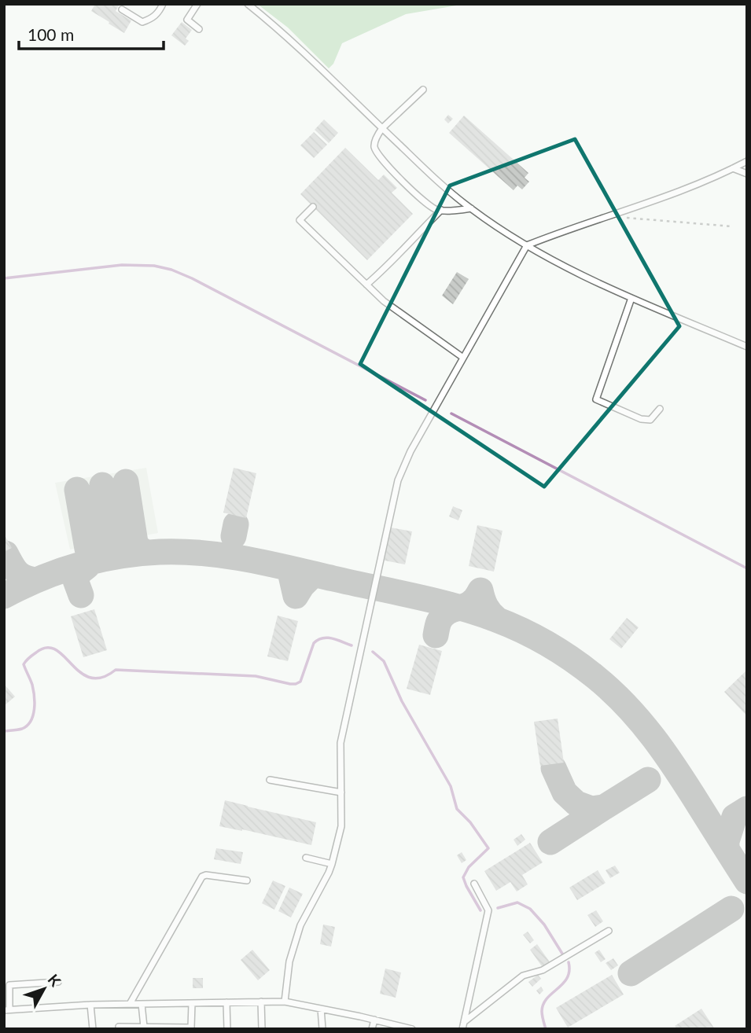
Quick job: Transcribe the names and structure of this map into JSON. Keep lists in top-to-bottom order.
{
  "scale_bar": "100 m",
  "north": "top right"
}
